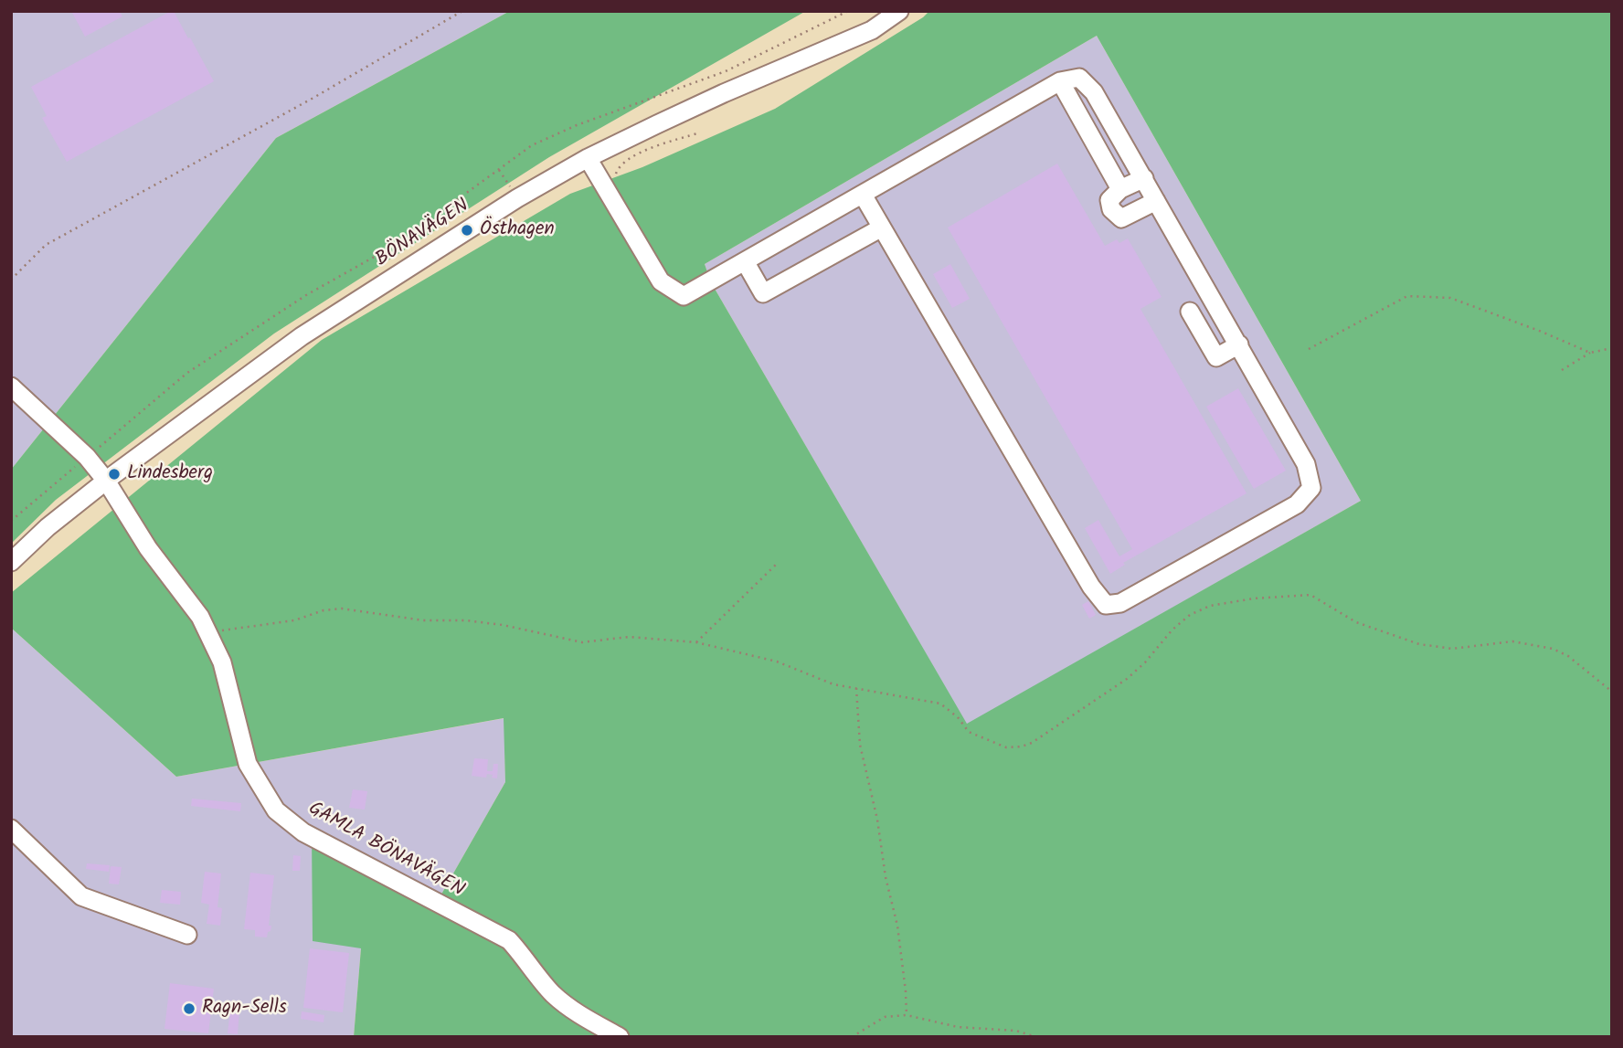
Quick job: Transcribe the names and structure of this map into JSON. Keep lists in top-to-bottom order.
{
  "streets": {
    "street": ["BÖNAVÄGEN", "GAMLA BÖNAVÄGEN"]
  },
  "crossings": [
    ["BÖNAVÄGEN", "GAMLA BÖNAVÄGEN"]
  ],
  "places": ["Östhagen", "Lindesberg", "Ragn-Sells"]
}
